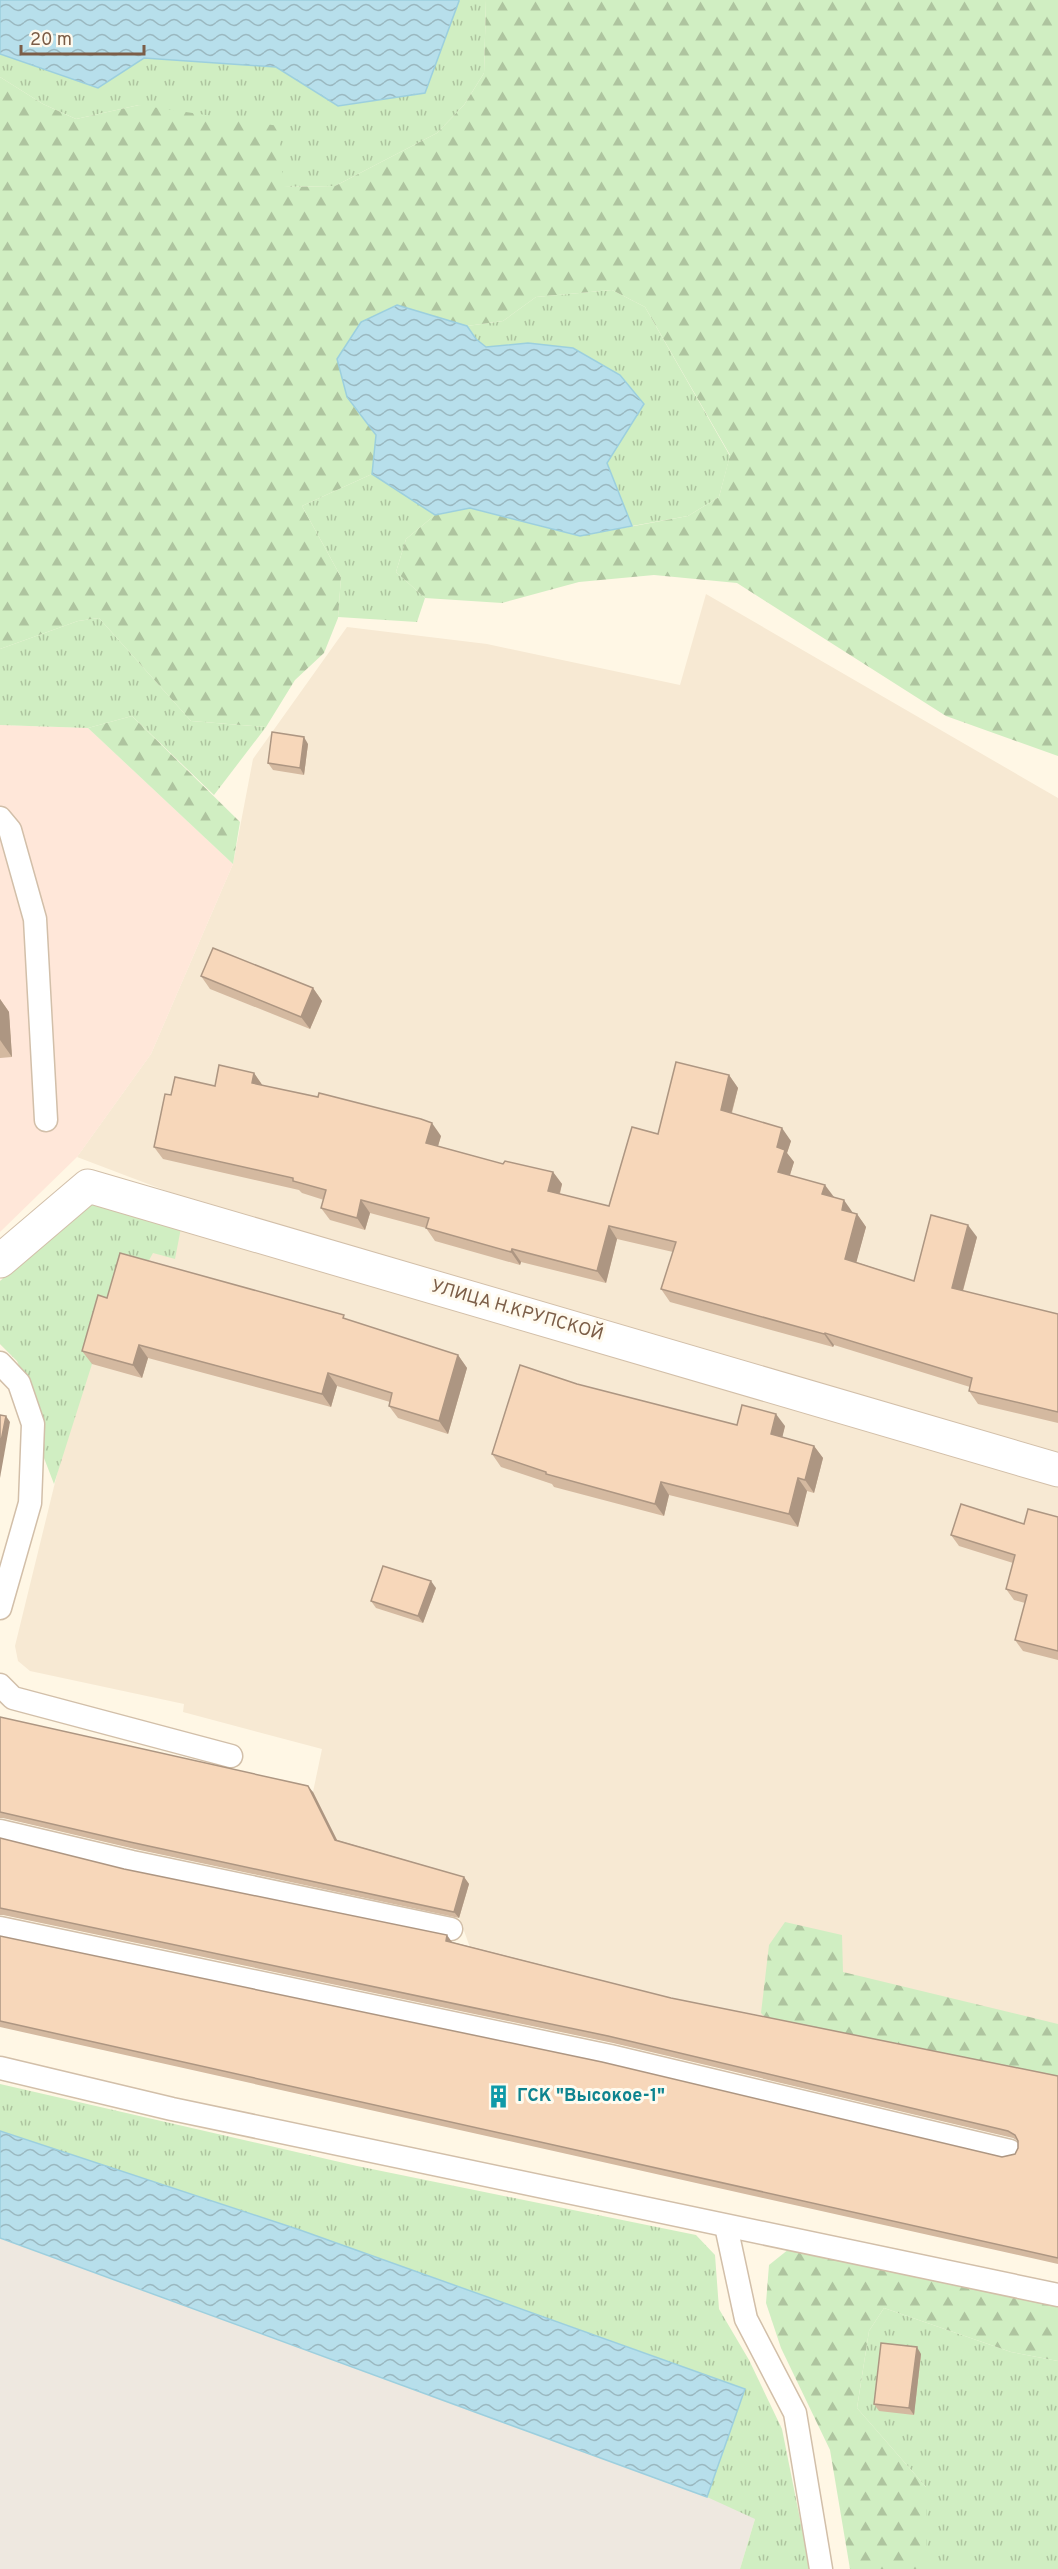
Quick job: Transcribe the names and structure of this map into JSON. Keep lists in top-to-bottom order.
{
  "streets": {
    "street": ["УЛИЦА Н.КРУПСКОЙ"]
  },
  "places": {
    "building": ["ГСК \"Высокое-1\""]
  },
  "scale_bar": "20 m"
}
